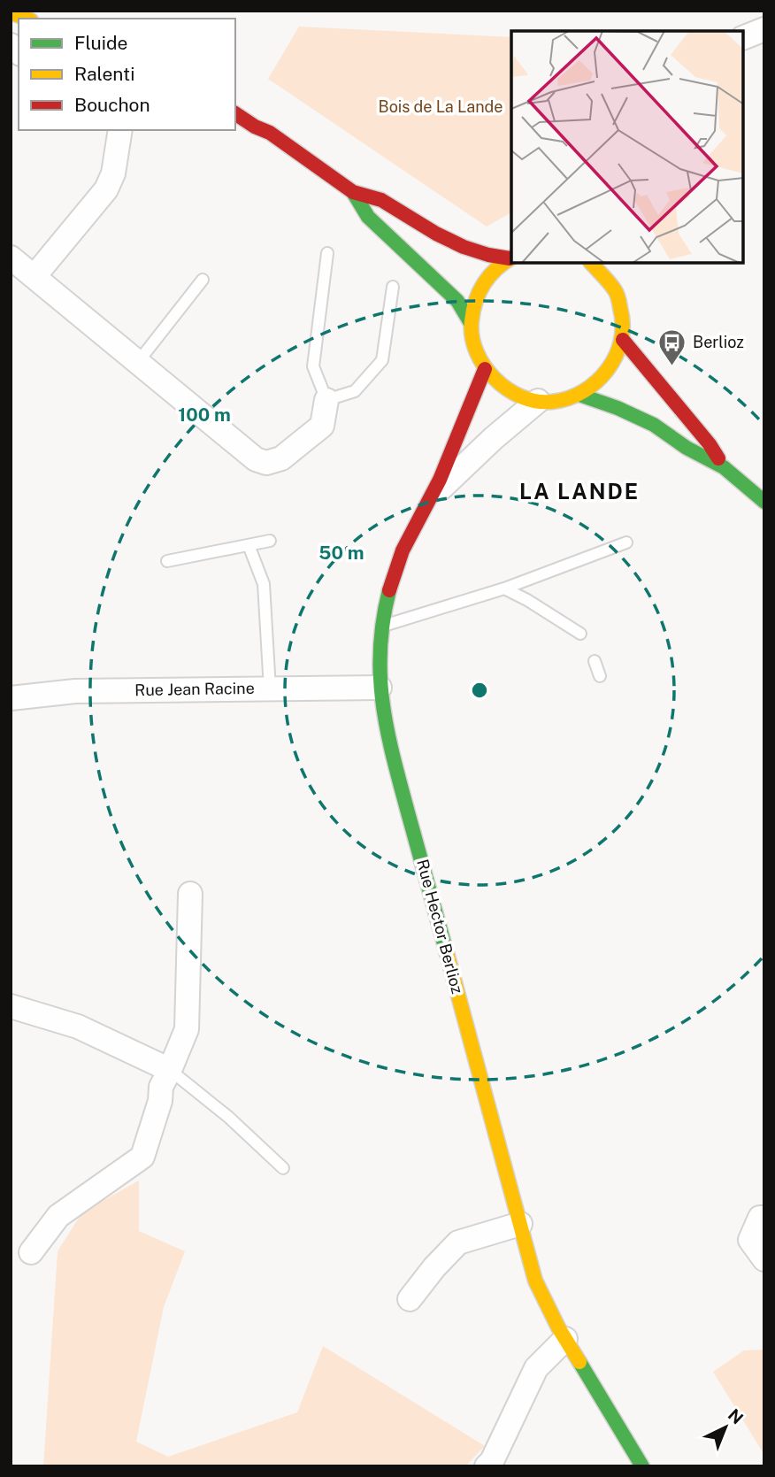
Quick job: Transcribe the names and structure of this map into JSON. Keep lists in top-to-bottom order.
{
  "streets": {
    "street": ["Rue Jean Racine", "Rue Hector Berlioz"]
  },
  "crossings": [
    ["Rue Jean Racine", "Rue Hector Berlioz"]
  ],
  "districts": ["LA LANDE"],
  "parks": ["Bois de La Lande"],
  "places": {
    "bus stop": ["Berlioz"]
  },
  "legend": ["Fluide", "Ralenti", "Bouchon"],
  "north": "top right",
  "rings": ["100 m", "50 m"]
}
